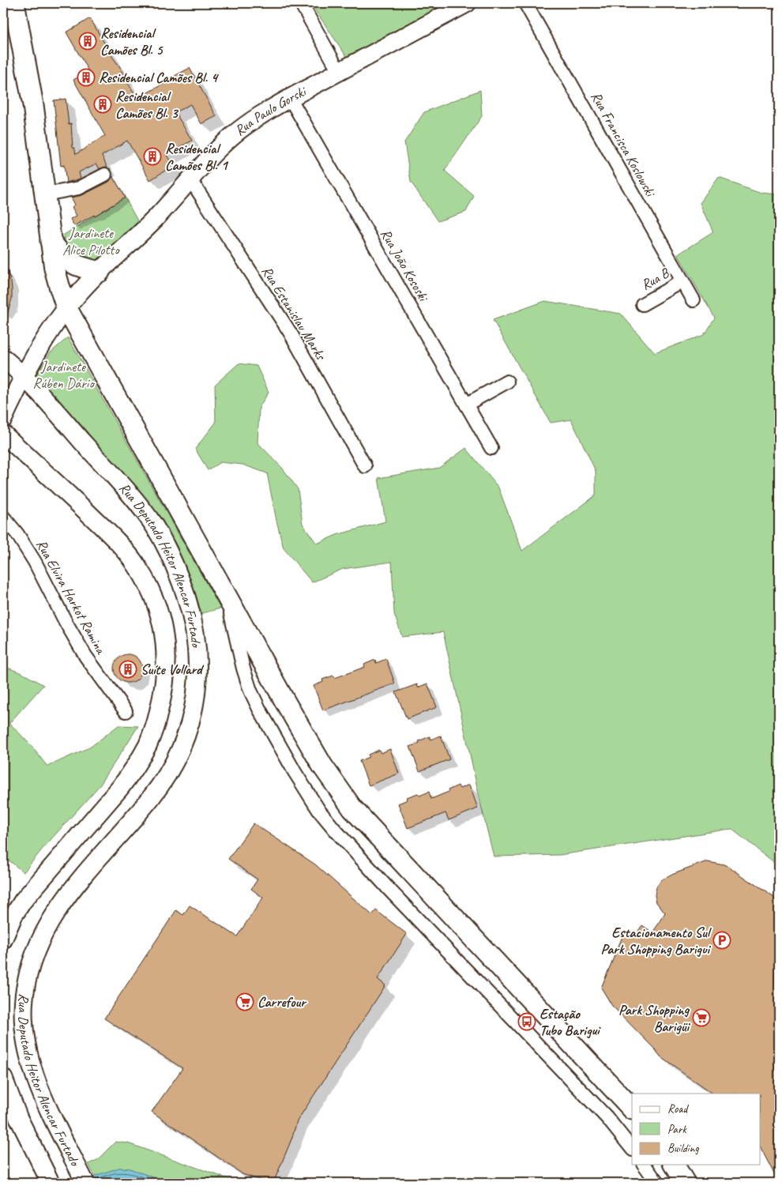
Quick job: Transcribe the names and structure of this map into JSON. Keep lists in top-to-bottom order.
{
  "streets": {
    "street": [
      "Rua Paulo Gorski",
      "Rua Francisca Koslowski",
      "Rua João Kososki",
      "Rua B",
      "Rua Estanislau Marks",
      "Rua Deputado Heitor Alencar Furtado",
      "Rua Elvira Harkot Ramina"
    ]
  },
  "crossings": [
    ["Rua Paulo Gorski", "Rua João Kososki"],
    ["Rua Paulo Gorski", "Rua Estanislau Marks"],
    ["Rua Paulo Gorski", "Rua Deputado Heitor Alencar Furtado"],
    ["Rua Francisca Koslowski", "Rua B"]
  ],
  "parks": ["Jardinete Alice Pilotto", "Jardinete Rúben Dário"],
  "places": {
    "building": [
      "Residencial Camões Bl. 5",
      "Residencial Camões Bl. 4",
      "Residencial Camões Bl. 3",
      "Residencial Camões Bl. 1",
      "Suíte Vollard"
    ],
    "parking": ["Estacionamento Sul Park Shopping Barigui"],
    "supermarket": ["Carrefour", "Park Shopping Barigüi"],
    "bus stop": ["Estação Tubo Barigui"]
  },
  "legend": ["Road", "Park", "Building"]
}
